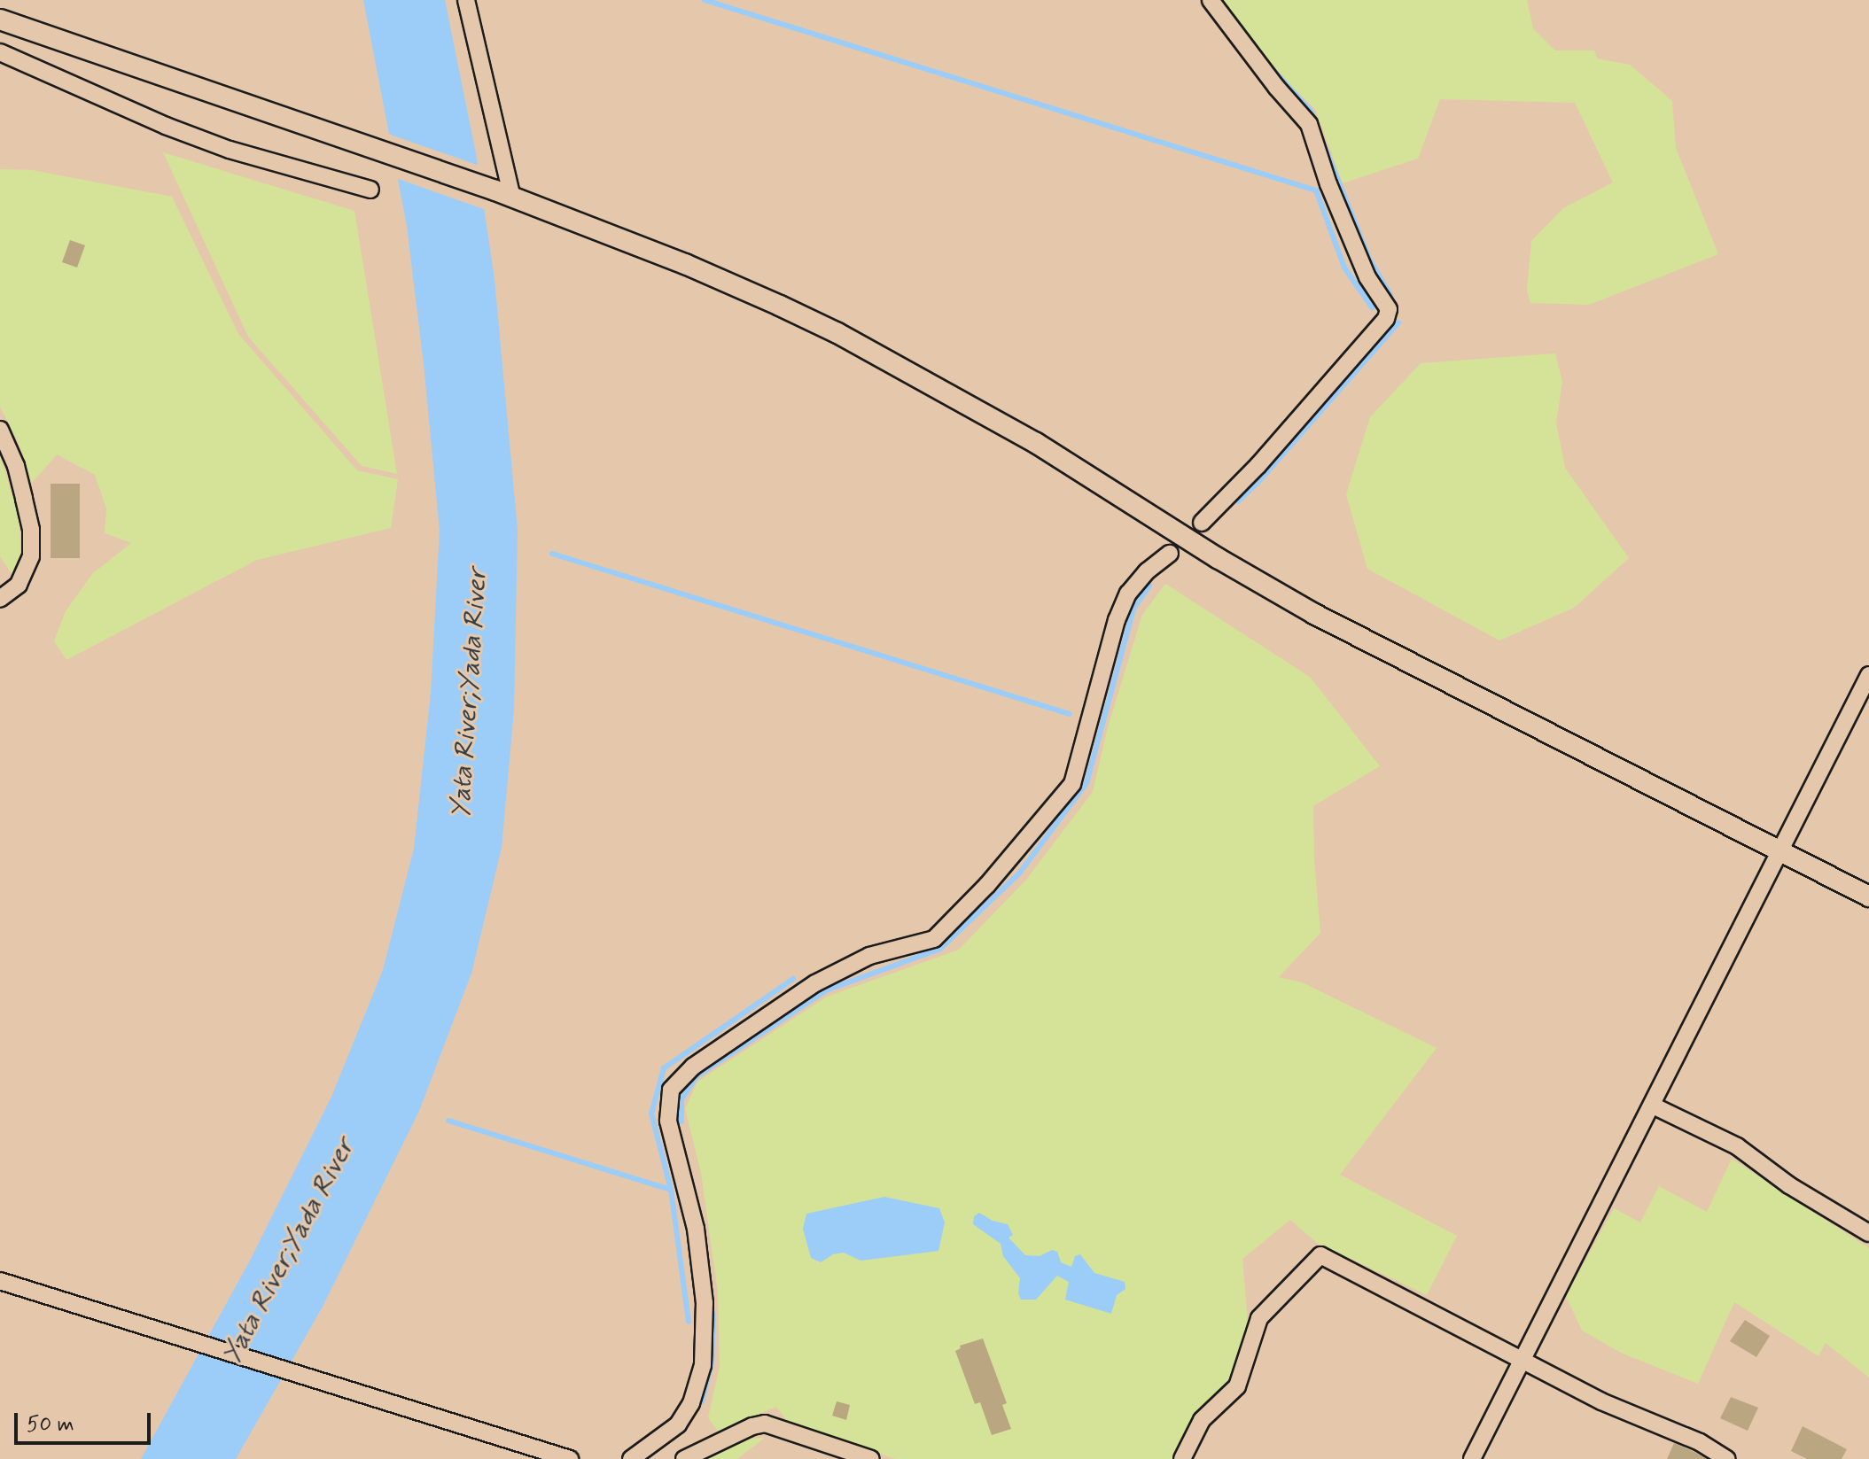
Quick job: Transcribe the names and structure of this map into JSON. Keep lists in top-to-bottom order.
{
  "water": ["Yata River;Yada River"],
  "scale_bar": "50 m"
}
